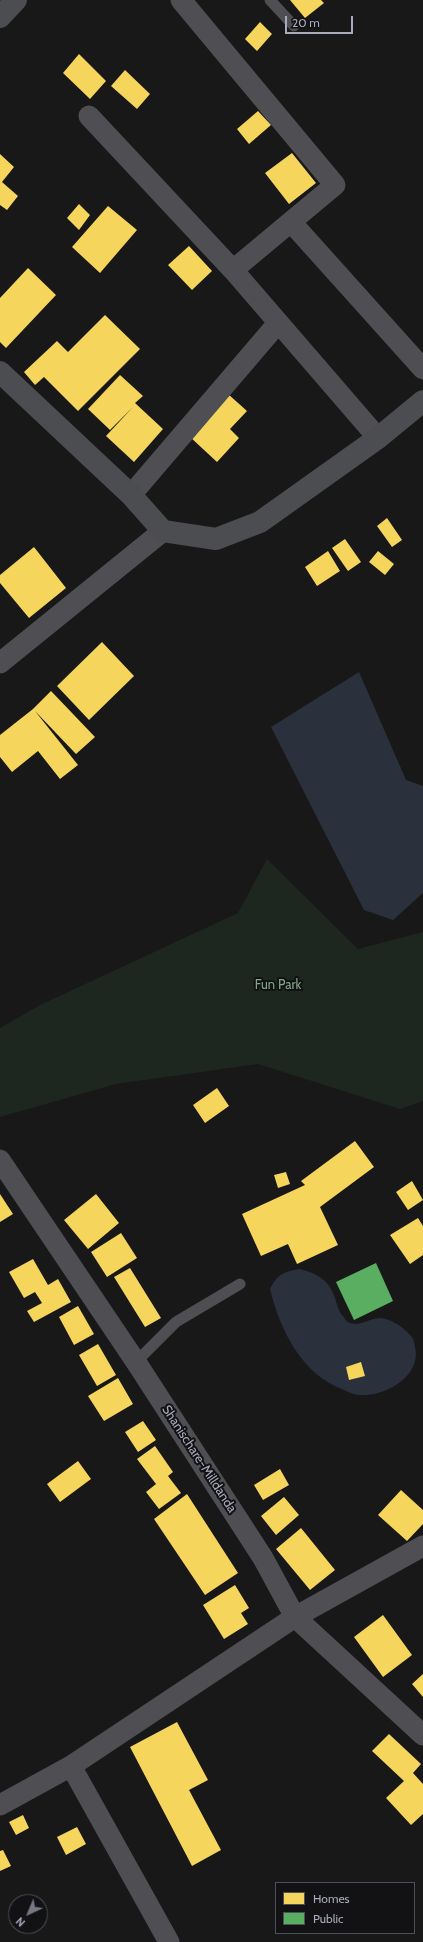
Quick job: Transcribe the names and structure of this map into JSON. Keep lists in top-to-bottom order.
{
  "streets": {
    "street": ["Shanischare-Milldanda"]
  },
  "parks": ["Fun Park"],
  "legend": ["Homes", "Public"],
  "scale_bar": "20 m",
  "north": "bottom left"
}
